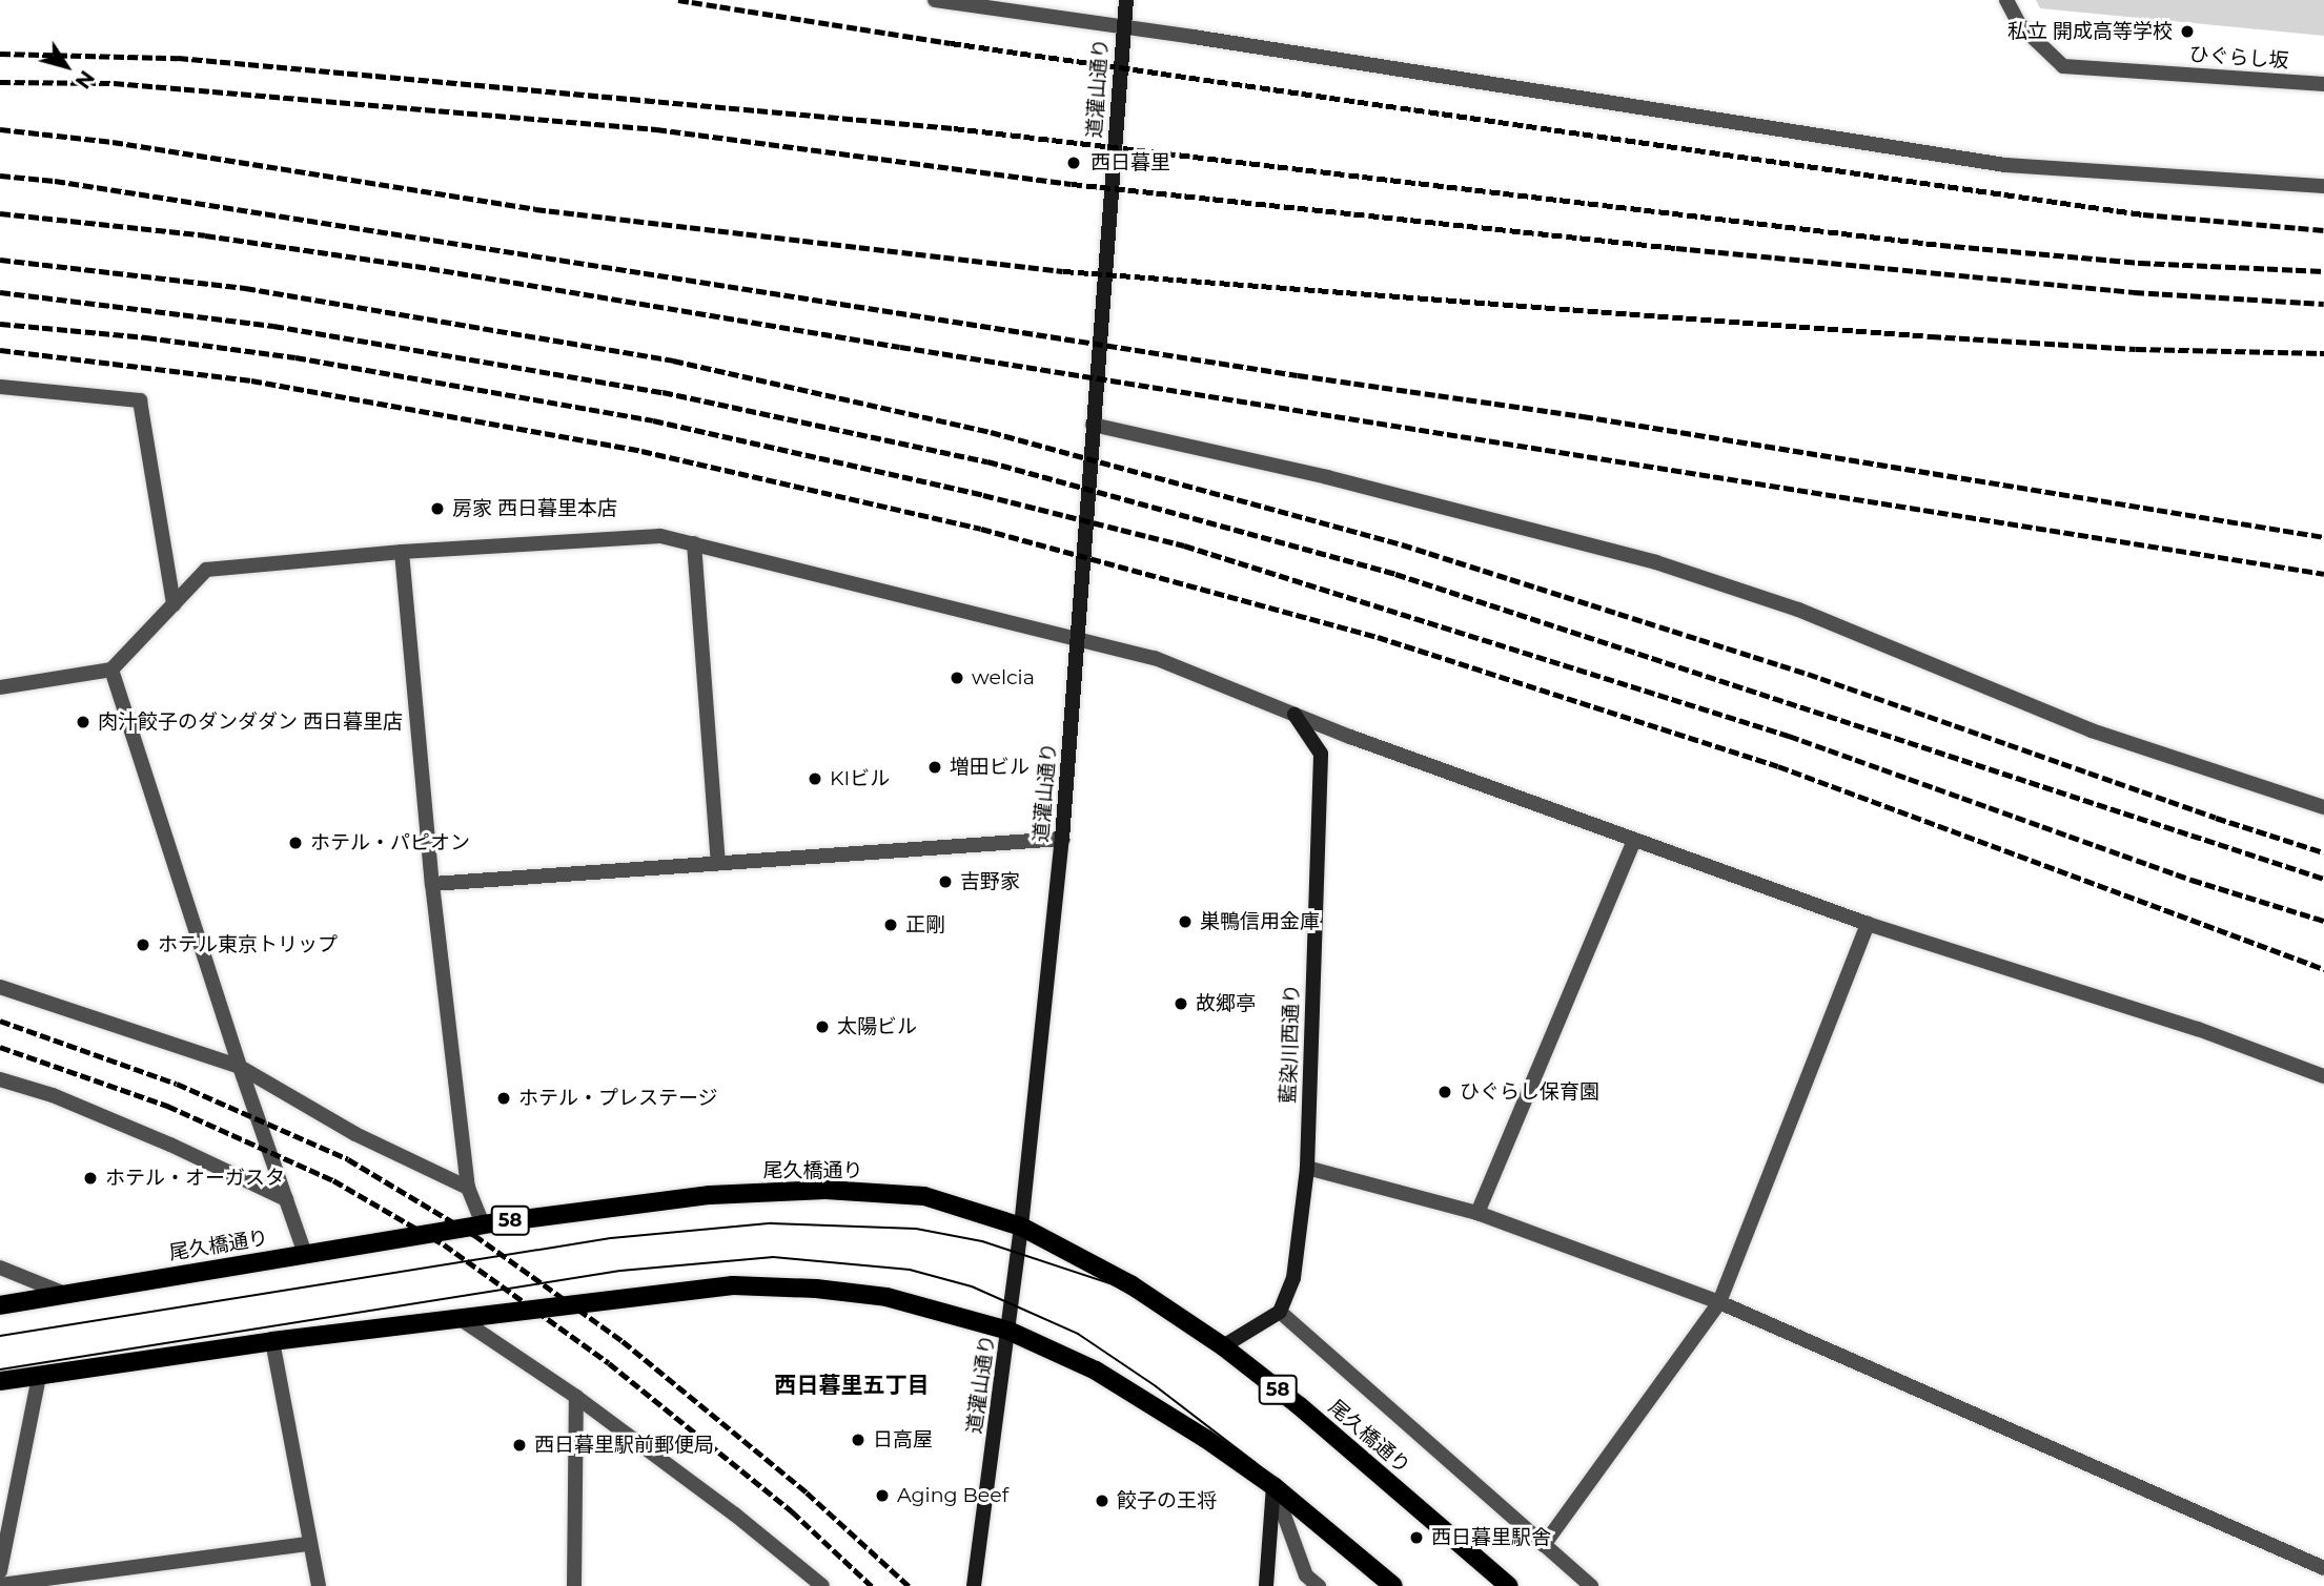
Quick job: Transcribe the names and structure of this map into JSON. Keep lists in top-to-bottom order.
{
  "streets": {
    "main road": [
      "道灌山通り",
      "藍染川西通り",
      "尾久橋通り",
      "58"
    ],
    "street": ["ひぐらし坂"]
  },
  "crossings": [
    ["道灌山通り", "尾久橋通り"]
  ],
  "districts": ["西日暮里五丁目"],
  "places": [
    "私立 開成高等学校",
    "西日暮里",
    "房家 西日暮里本店",
    "welcia",
    "肉汁餃子のダンダダン 西日暮里店",
    "増田ビル",
    "KIビル",
    "ホテル・パピオン",
    "吉野家",
    "巣鴨信用金庫",
    "正剛",
    "ホテル東京トリップ",
    "故郷亭",
    "太陽ビル",
    "ひぐらし保育園",
    "ホテル・プレステージ",
    "ホテル・オーガスタ",
    "日高屋",
    "西日暮里駅前郵便局",
    "Aging Beef",
    "餃子の王将",
    "西日暮里駅舎"
  ],
  "north": "bottom right"
}
